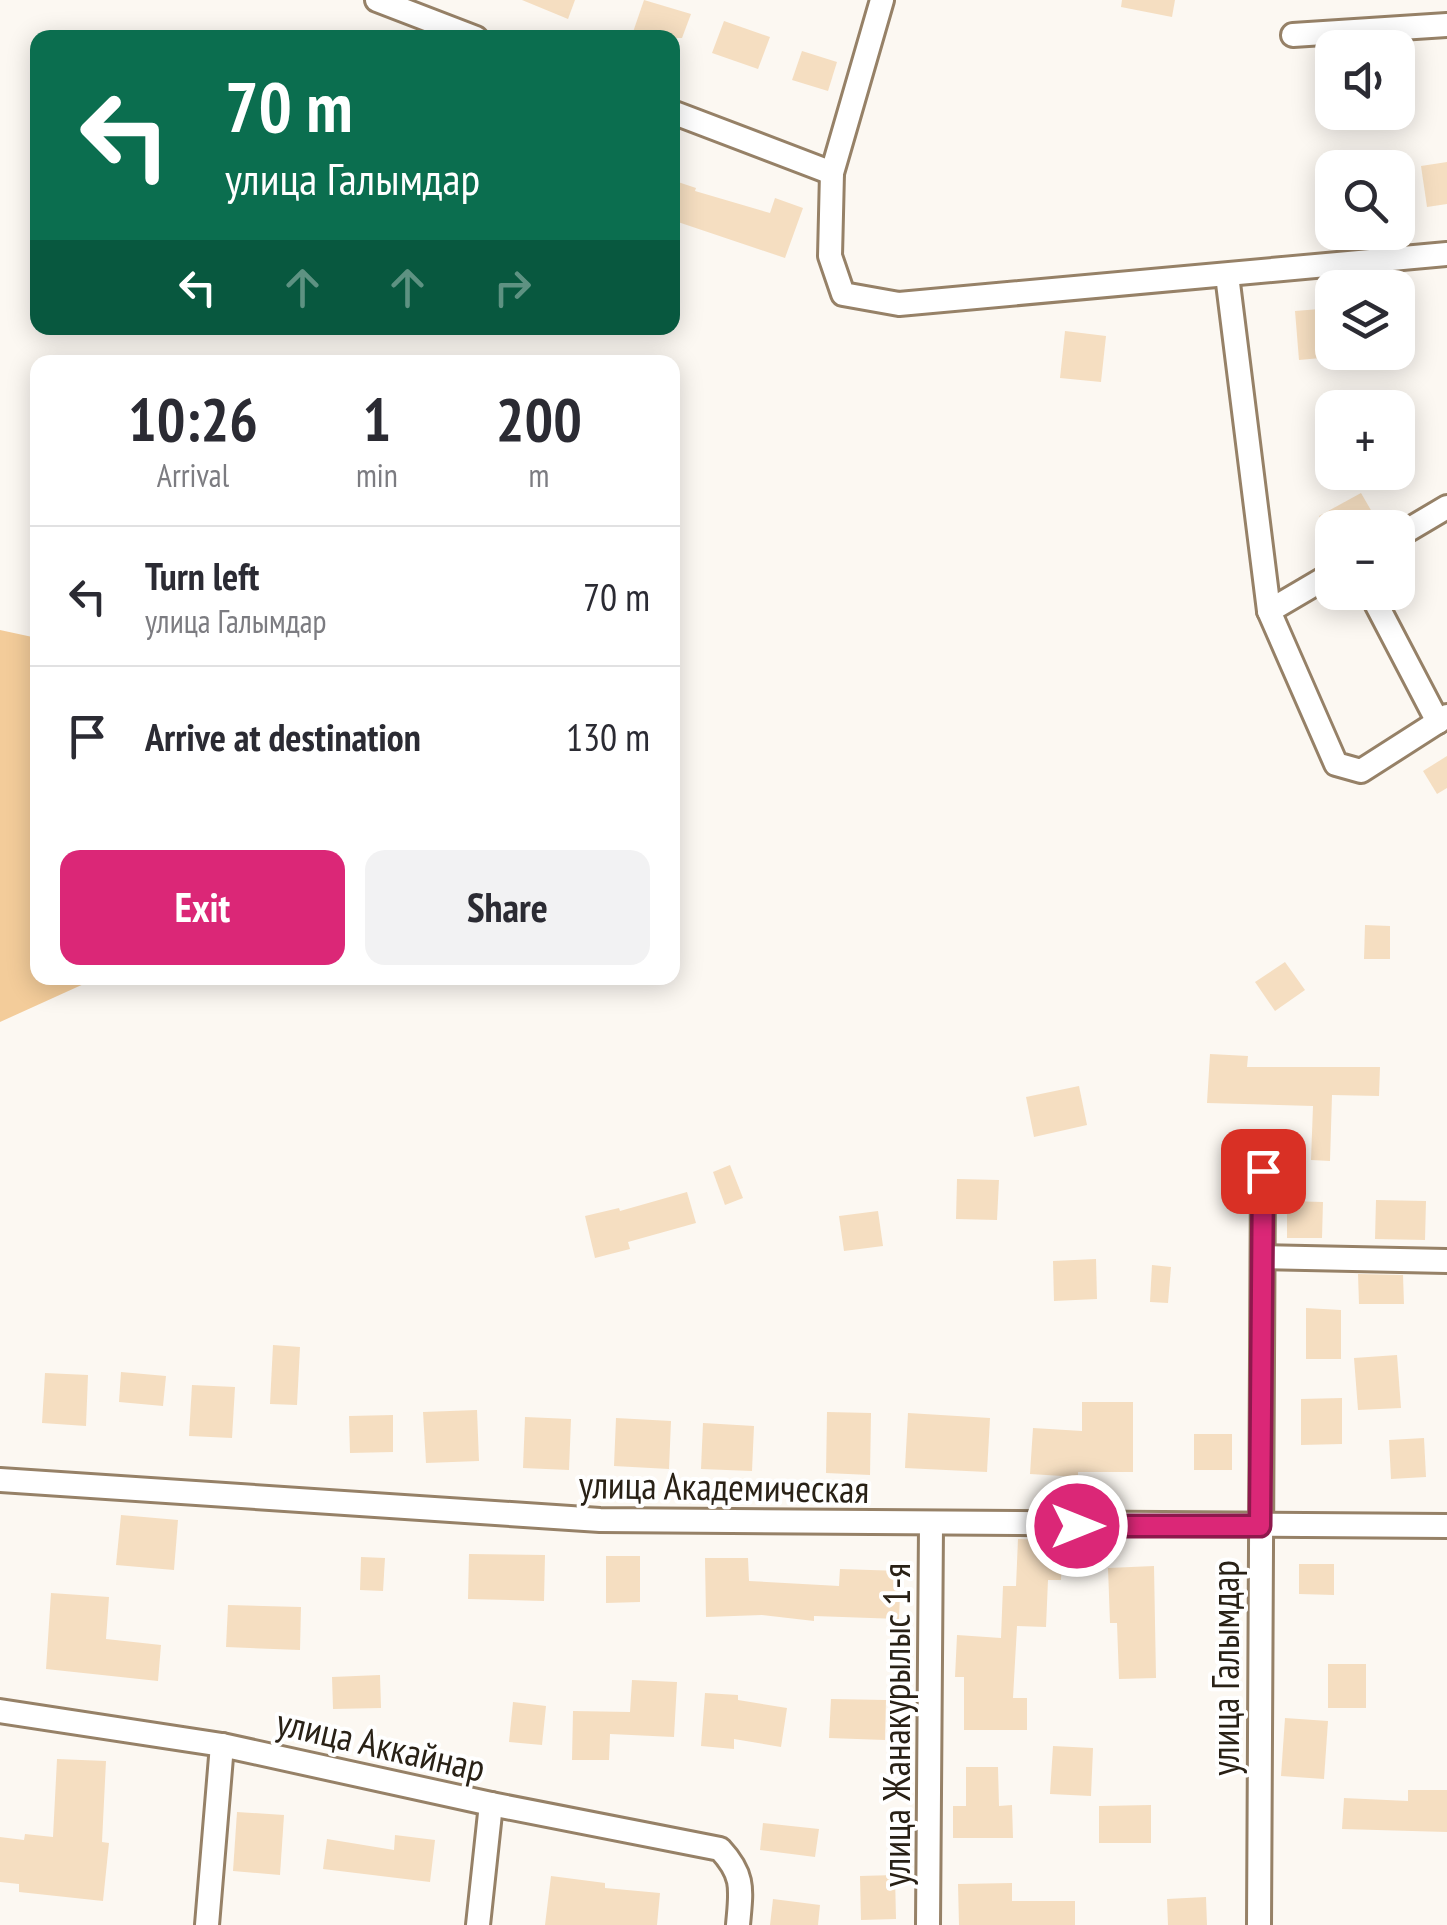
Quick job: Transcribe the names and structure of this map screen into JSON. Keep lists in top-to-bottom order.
{
  "streets": {
    "street": [
      "улица Академическая",
      "улица Галымдар",
      "улица Жанакурылыс 1-я",
      "улица Аккайнар"
    ]
  },
  "crossings": [
    ["улица Академическая", "улица Галымдар"],
    ["улица Академическая", "улица Жанакурылыс 1-я"]
  ],
  "page": {
    "map_buttons": ["+", "−"],
    "turn": ["70 m", "улица Галымдар"],
    "eta": [
      "10:26",
      "Arrival",
      "1",
      "min",
      "200",
      "m"
    ],
    "list": [
      {
        "name": "Turn left",
        "note": "улица Галымдар",
        "value": "70 m"
      },
      {
        "name": "Arrive at destination",
        "value": "130 m"
      }
    ],
    "buttons": ["Exit", "Share"]
  }
}
